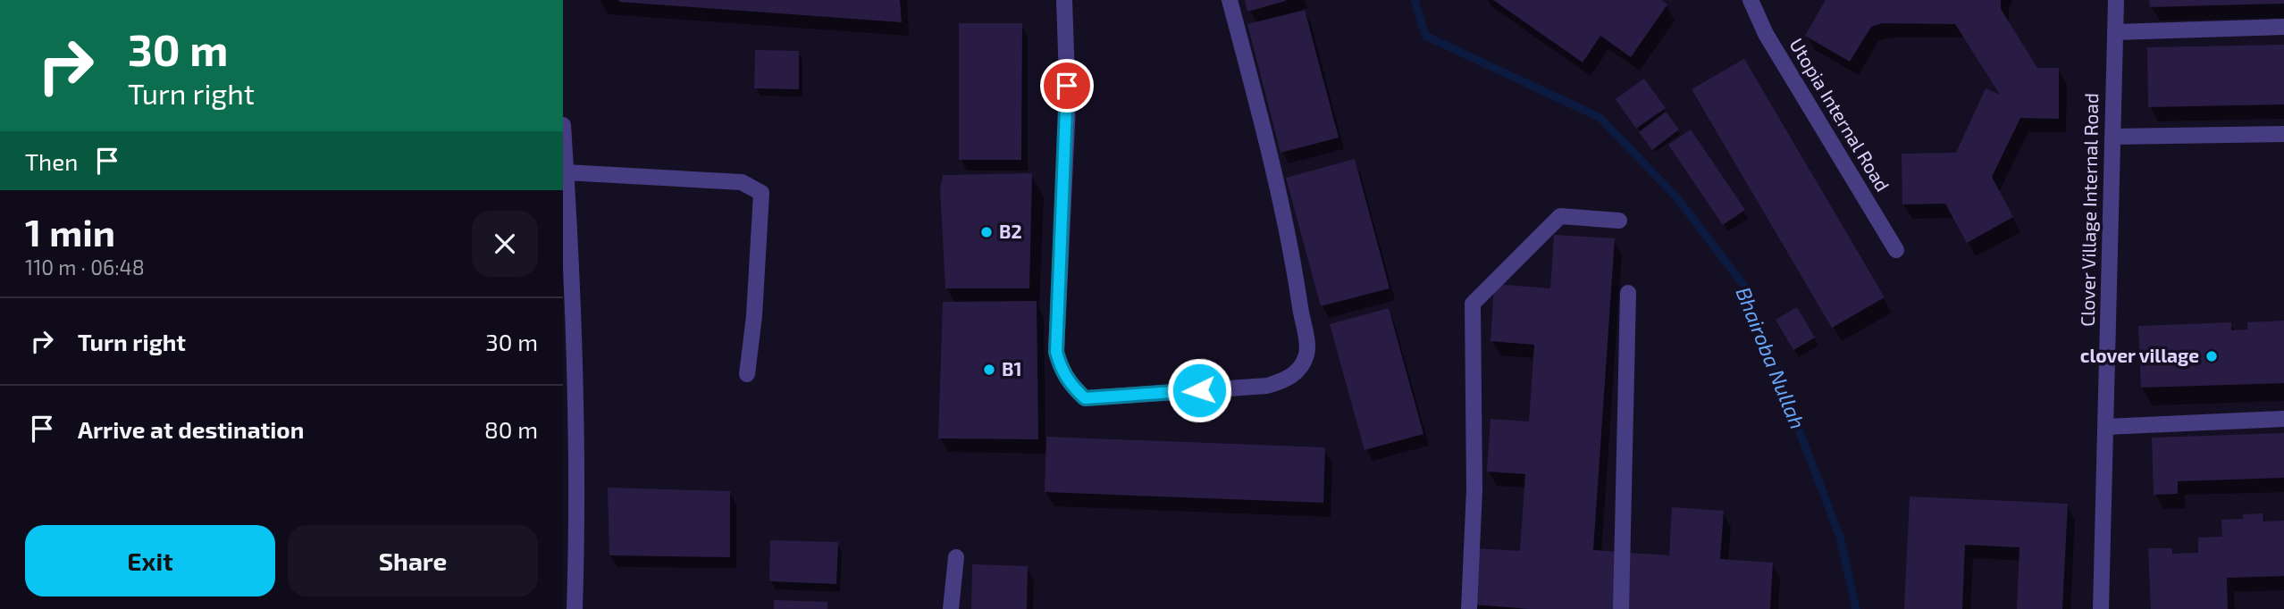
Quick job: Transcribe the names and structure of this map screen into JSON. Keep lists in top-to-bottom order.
{
  "streets": {
    "street": ["Utopia Internal Road", "Clover Village Internal Road"]
  },
  "water": ["Bhairoba Nullah"],
  "places": ["B2", "clover village", "B1"],
  "page": {
    "turn": ["30 m", "Turn right"],
    "then": "Then",
    "heading": ["1 min", "110 m · 06:48"],
    "list": [
      {
        "name": "Turn right",
        "value": "30 m"
      },
      {
        "name": "Arrive at destination",
        "value": "80 m"
      }
    ],
    "buttons": ["Exit", "Share"]
  }
}
